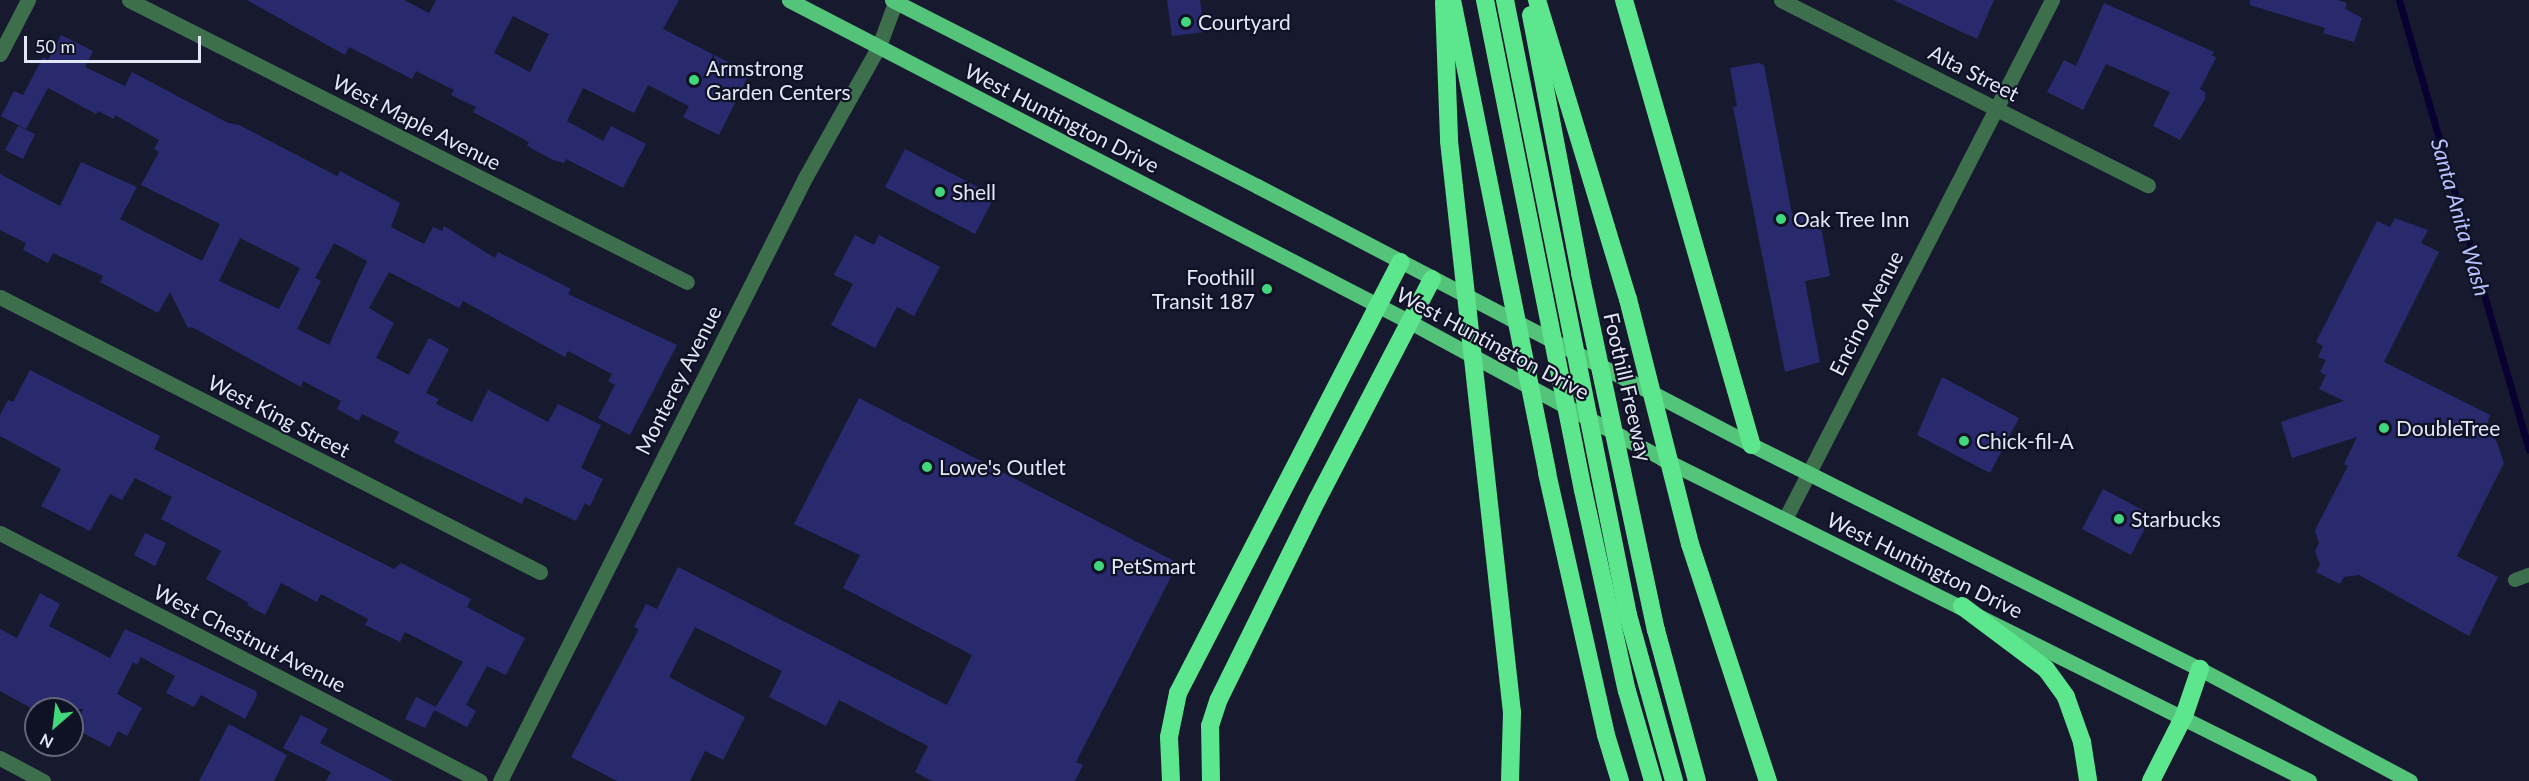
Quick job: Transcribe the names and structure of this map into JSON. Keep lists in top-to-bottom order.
{
  "streets": {
    "highway": ["Foothill Freeway"],
    "main road": ["West Huntington Drive"],
    "street": [
      "Alta Street",
      "West Maple Avenue",
      "Encino Avenue",
      "Monterey Avenue",
      "West King Street",
      "West Chestnut Avenue"
    ]
  },
  "crossings": [
    ["Alta Street", "Encino Avenue"],
    ["West Huntington Drive", "Encino Avenue"],
    ["West Huntington Drive", "Monterey Avenue"]
  ],
  "water": ["Santa Anita Wash"],
  "places": [
    "Courtyard",
    "Armstrong Garden Centers",
    "Shell",
    "Oak Tree Inn",
    "Foothill Transit 187",
    "DoubleTree",
    "Chick-fil-A",
    "Lowe's Outlet",
    "Starbucks",
    "PetSmart"
  ],
  "scale_bar": "50 m",
  "north": "bottom left"
}
